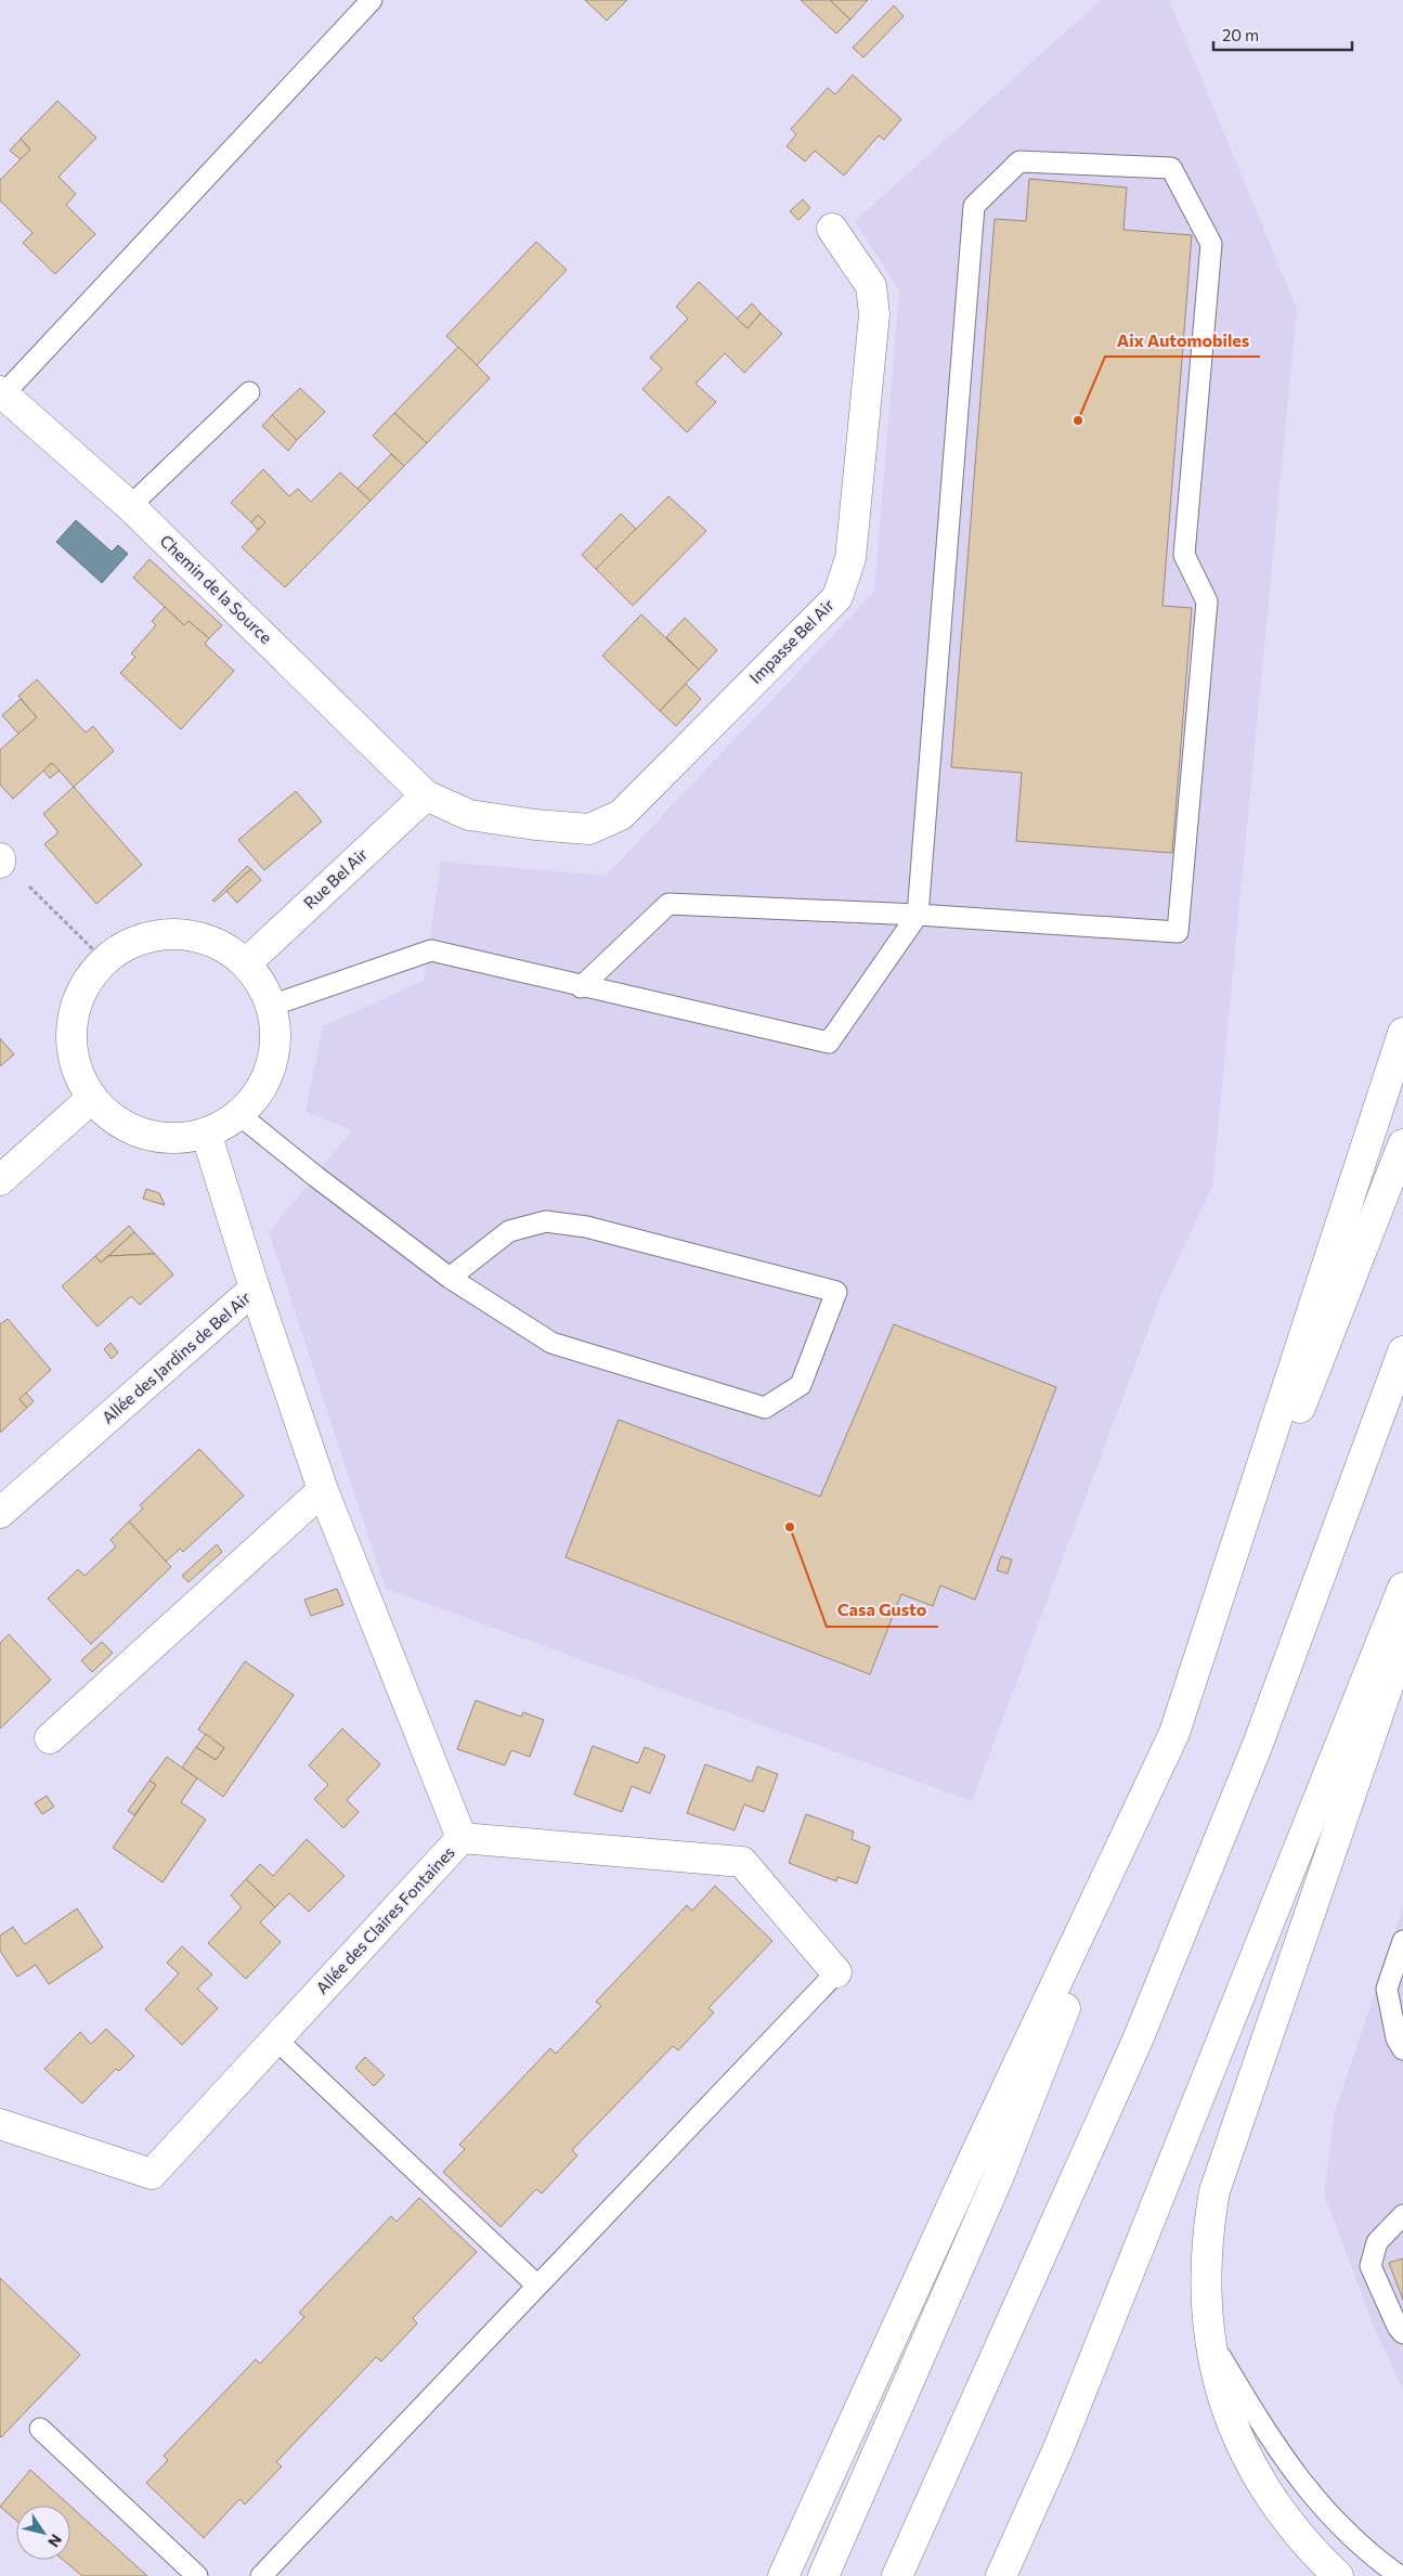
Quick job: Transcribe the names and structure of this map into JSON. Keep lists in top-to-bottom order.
{
  "streets": {
    "main road": [
      "Chemin de la Source",
      "Impasse Bel Air",
      "Rue Bel Air",
      "Allée des Jardins de Bel Air",
      "Allée des Claires Fontaines"
    ]
  },
  "crossings": [
    ["Chemin de la Source", "Impasse Bel Air"],
    ["Chemin de la Source", "Rue Bel Air"],
    ["Impasse Bel Air", "Rue Bel Air"]
  ],
  "places": ["Aix Automobiles", "Casa Gusto"],
  "scale_bar": "20 m",
  "north": "bottom right"
}
